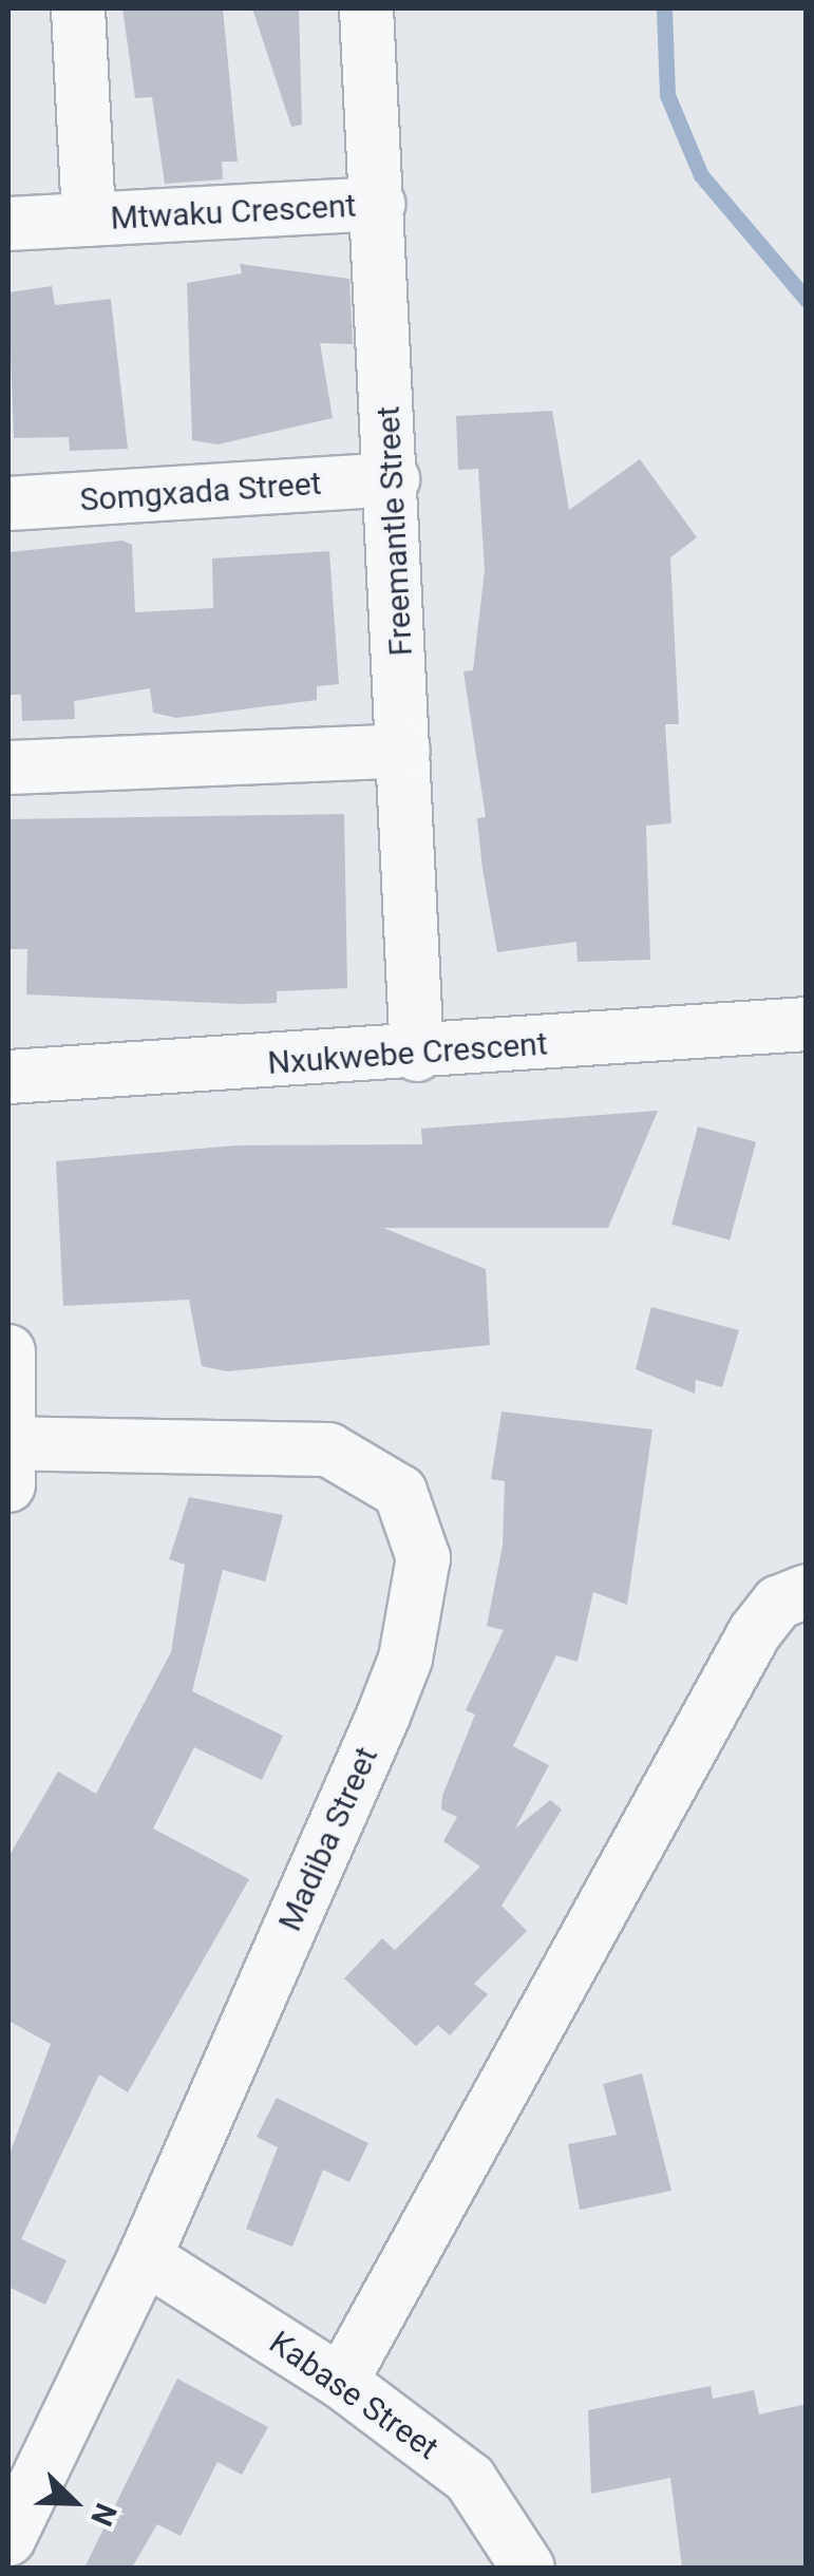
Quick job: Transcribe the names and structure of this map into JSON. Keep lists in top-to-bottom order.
{
  "streets": {
    "street": [
      "Mtwaku Crescent",
      "Somgxada Street",
      "Freemantle Street",
      "Nxukwebe Crescent",
      "Madiba Street",
      "Kabase Street"
    ]
  },
  "crossings": [
    ["Mtwaku Crescent", "Freemantle Street"],
    ["Somgxada Street", "Freemantle Street"],
    ["Freemantle Street", "Nxukwebe Crescent"],
    ["Madiba Street", "Kabase Street"]
  ],
  "north": "bottom right"
}
